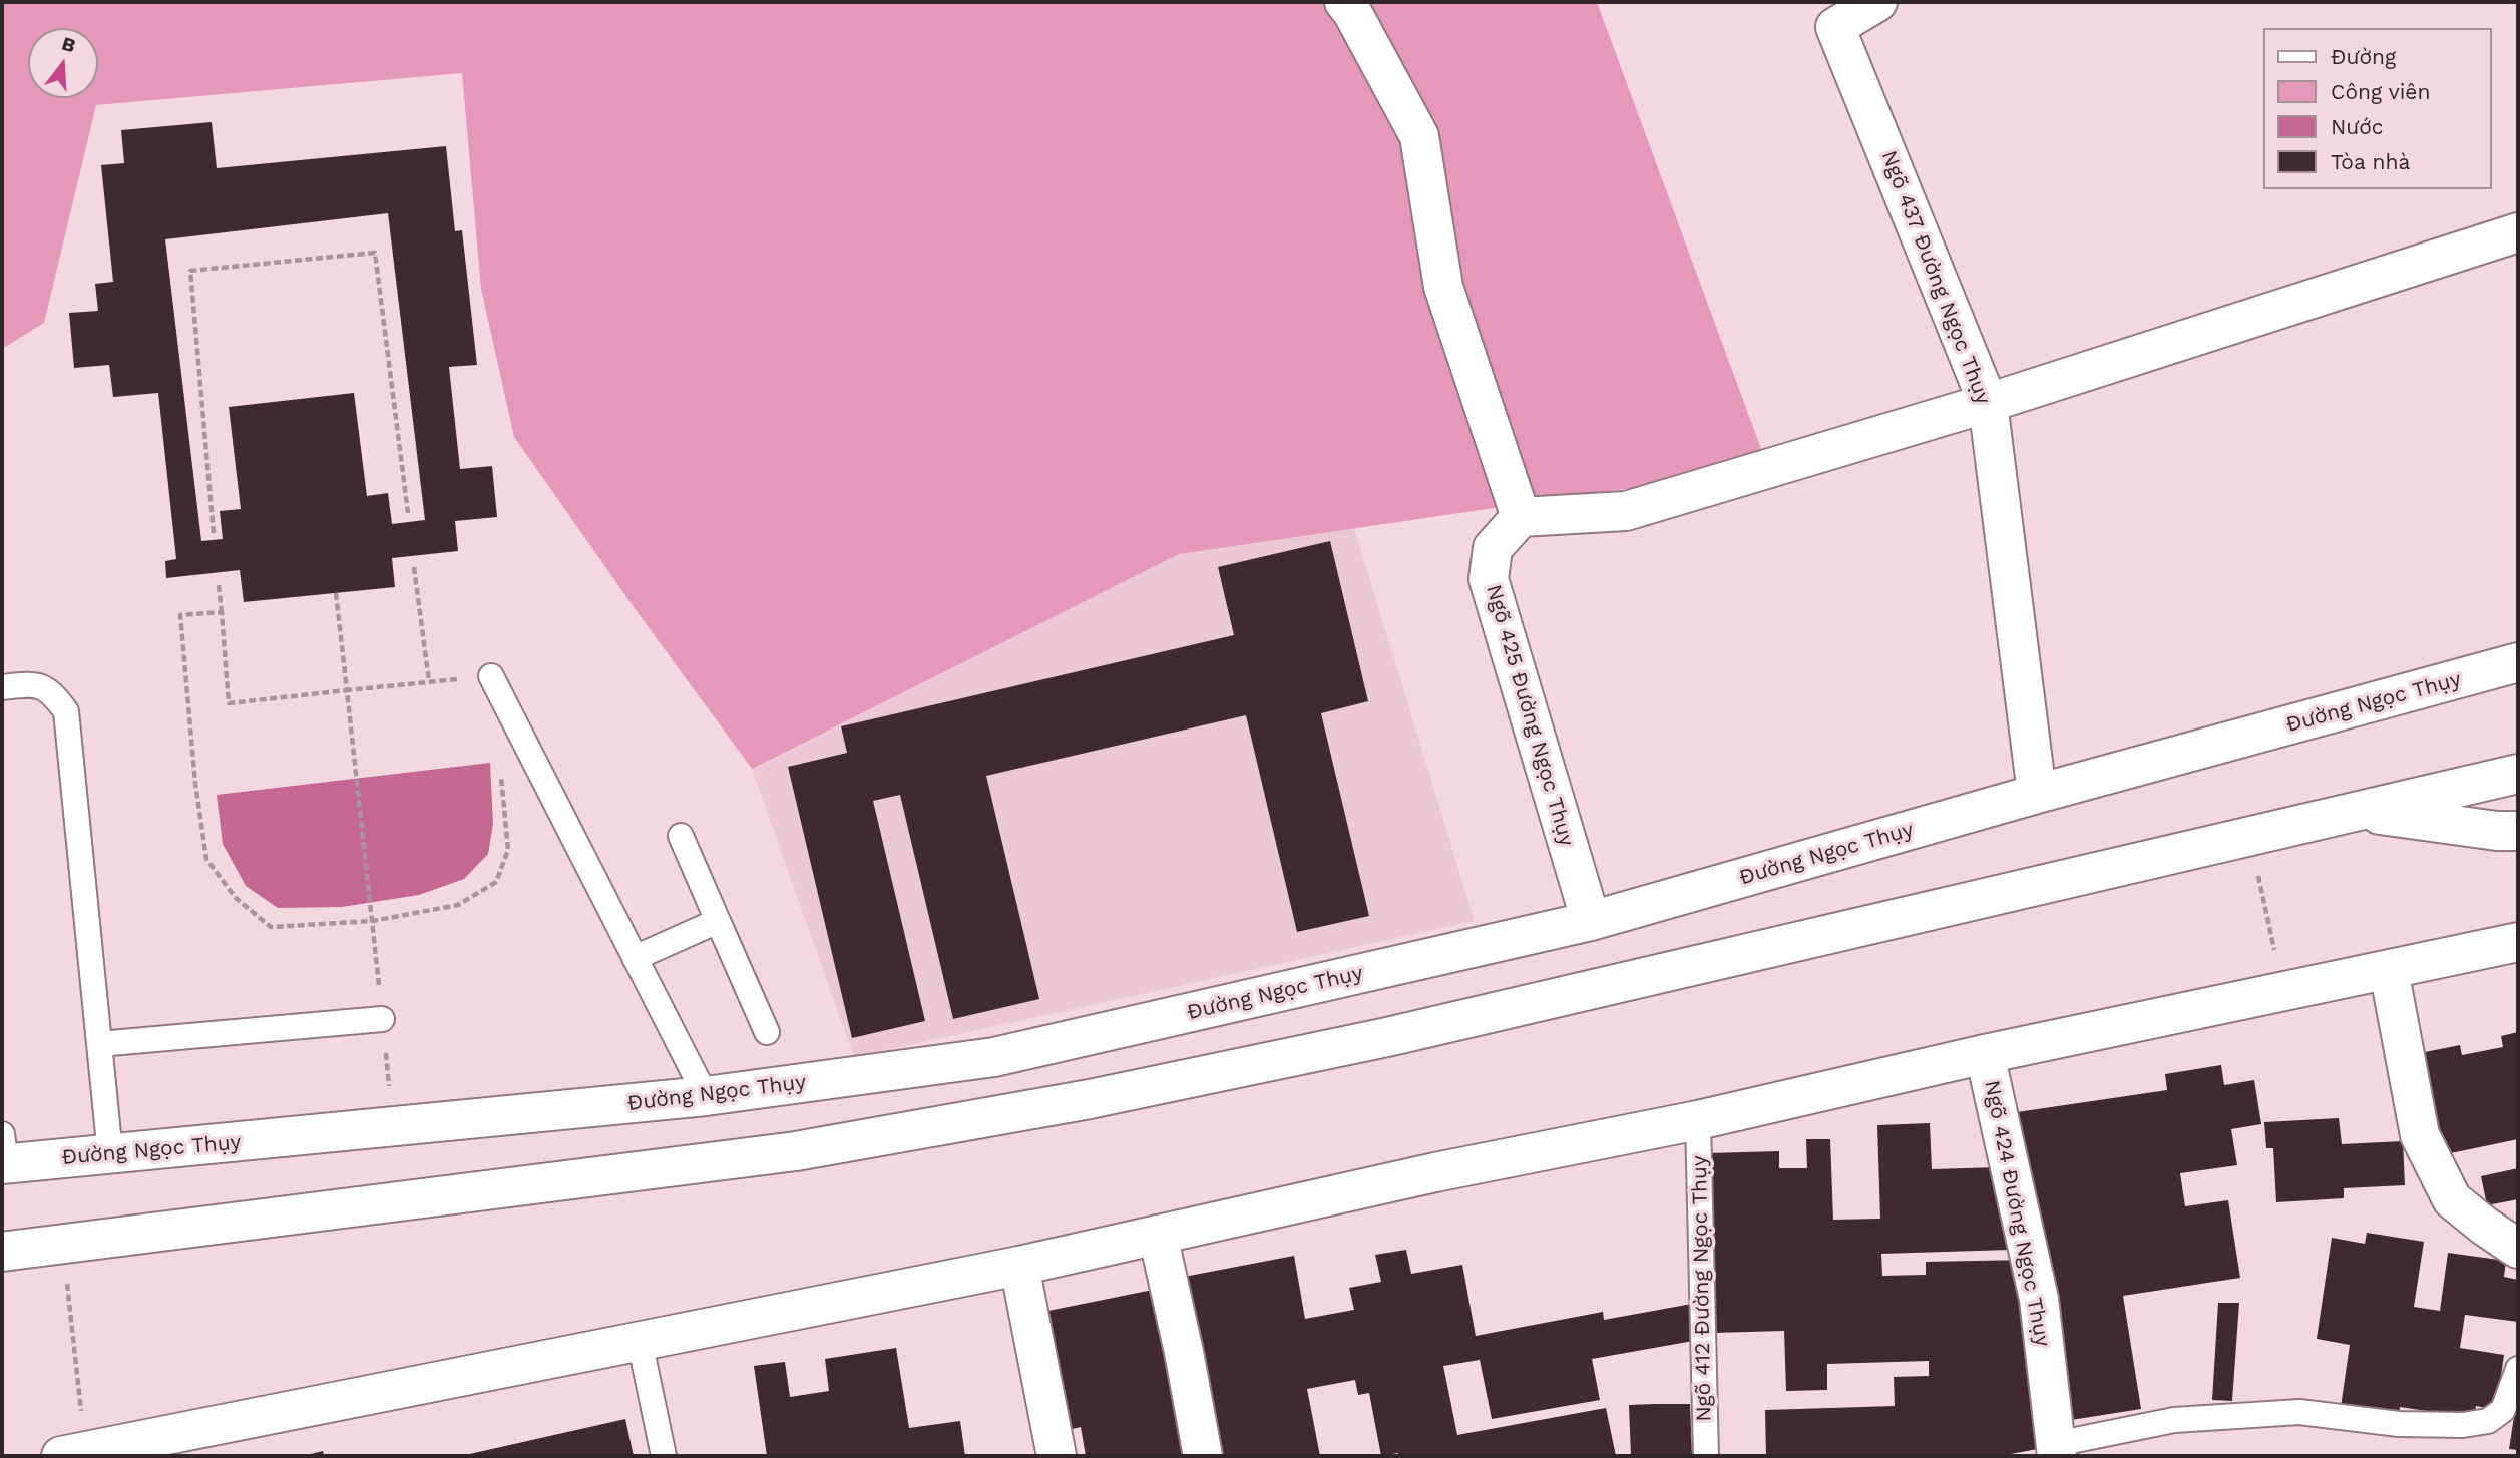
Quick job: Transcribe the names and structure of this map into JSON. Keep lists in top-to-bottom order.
{
  "streets": {
    "street": [
      "Ngõ 437 Đường Ngọc Thụy",
      "Đường Ngọc Thụy",
      "Ngõ 425 Đường Ngọc Thụy",
      "Ngõ 424 Đường Ngọc Thụy"
    ],
    "lane": ["Ngõ 412 Đường Ngọc Thụy"]
  },
  "crossings": [
    ["Ngõ 437 Đường Ngọc Thụy", "Đường Ngọc Thụy"],
    ["Đường Ngọc Thụy", "Ngõ 425 Đường Ngọc Thụy"]
  ],
  "legend": [
    "Đường",
    "Công viên",
    "Nước",
    "Tòa nhà"
  ],
  "north": "top"
}
